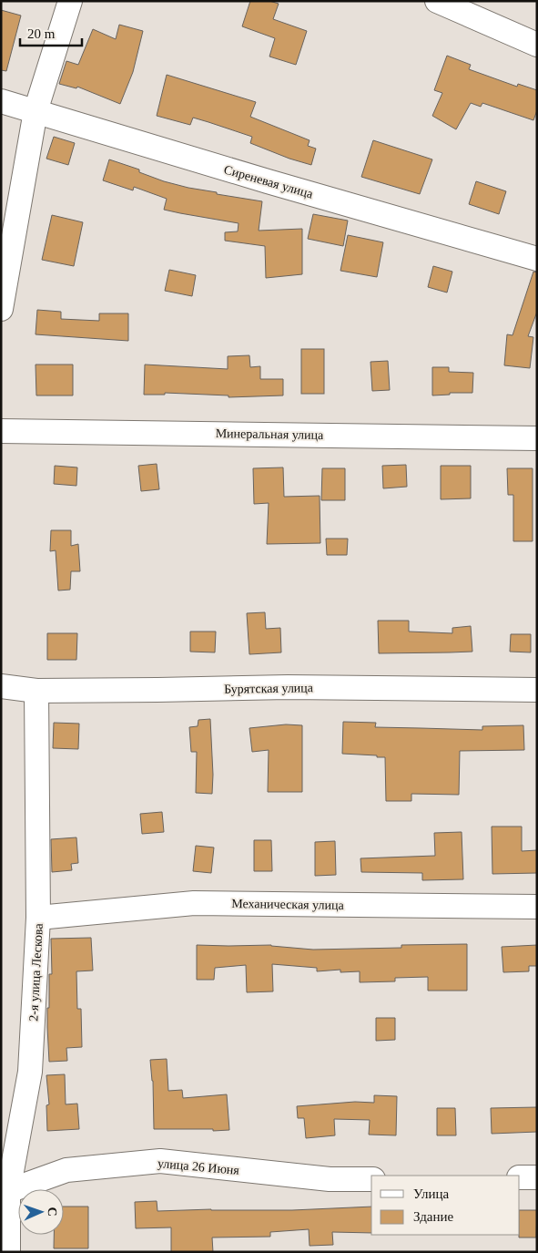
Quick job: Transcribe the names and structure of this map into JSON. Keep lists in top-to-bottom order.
{
  "streets": {
    "street": [
      "Сиреневая улица",
      "Минеральная улица",
      "Бурятская улица",
      "Механическая улица",
      "2-я улица Лескова",
      "улица 26 Июня"
    ]
  },
  "crossings": [
    ["Бурятская улица", "2-я улица Лескова"],
    ["Механическая улица", "2-я улица Лескова"],
    ["2-я улица Лескова", "улица 26 Июня"]
  ],
  "legend": ["Улица", "Здание"],
  "scale_bar": "20 m",
  "north": "right"
}
